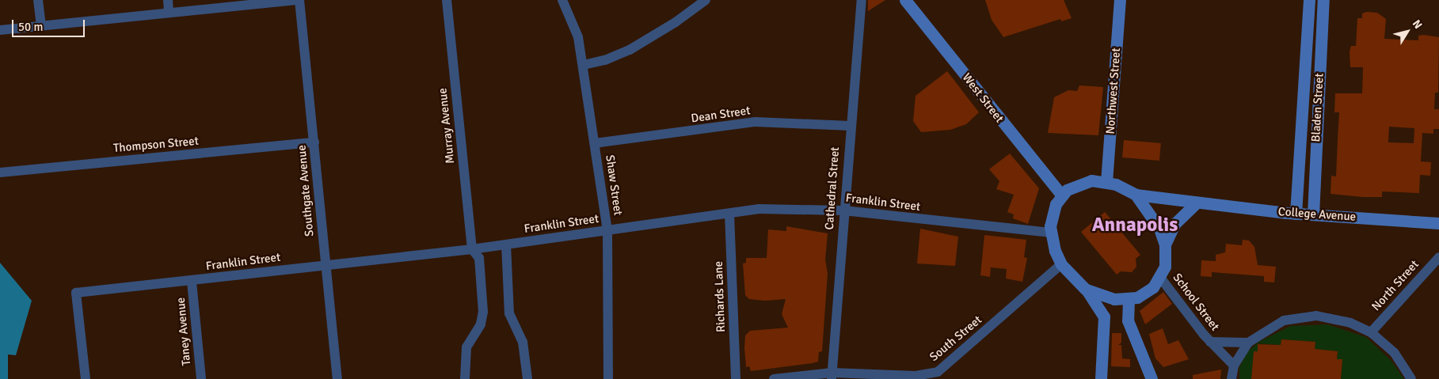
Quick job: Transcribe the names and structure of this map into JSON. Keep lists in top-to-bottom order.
{
  "streets": {
    "main road": [
      "Northwest Street",
      "West Street",
      "Bladen Street",
      "College Avenue"
    ],
    "street": [
      "Dean Street",
      "Murray Avenue",
      "Thompson Street",
      "Shaw Street",
      "Cathedral Street",
      "Southgate Avenue",
      "Franklin Street",
      "North Street",
      "Richards Lane",
      "School Street",
      "Taney Avenue",
      "South Street"
    ]
  },
  "crossings": [
    ["Northwest Street", "West Street"],
    ["Northwest Street", "Franklin Street"],
    ["Northwest Street", "College Avenue"],
    ["Northwest Street", "School Street"],
    ["Northwest Street", "South Street"],
    ["West Street", "Franklin Street"],
    ["West Street", "College Avenue"],
    ["West Street", "School Street"],
    ["West Street", "South Street"],
    ["Bladen Street", "College Avenue"],
    ["Dean Street", "Shaw Street"],
    ["Dean Street", "Cathedral Street"],
    ["Murray Avenue", "Franklin Street"],
    ["Thompson Street", "Southgate Avenue"],
    ["Shaw Street", "Franklin Street"],
    ["Cathedral Street", "Franklin Street"],
    ["Cathedral Street", "South Street"],
    ["Southgate Avenue", "Franklin Street"],
    ["Franklin Street", "College Avenue"],
    ["Franklin Street", "Richards Lane"],
    ["Franklin Street", "School Street"],
    ["Franklin Street", "Taney Avenue"],
    ["Franklin Street", "South Street"],
    ["College Avenue", "School Street"],
    ["College Avenue", "South Street"],
    ["School Street", "South Street"]
  ],
  "districts": ["Annapolis"],
  "scale_bar": "50 m",
  "north": "top right"
}
